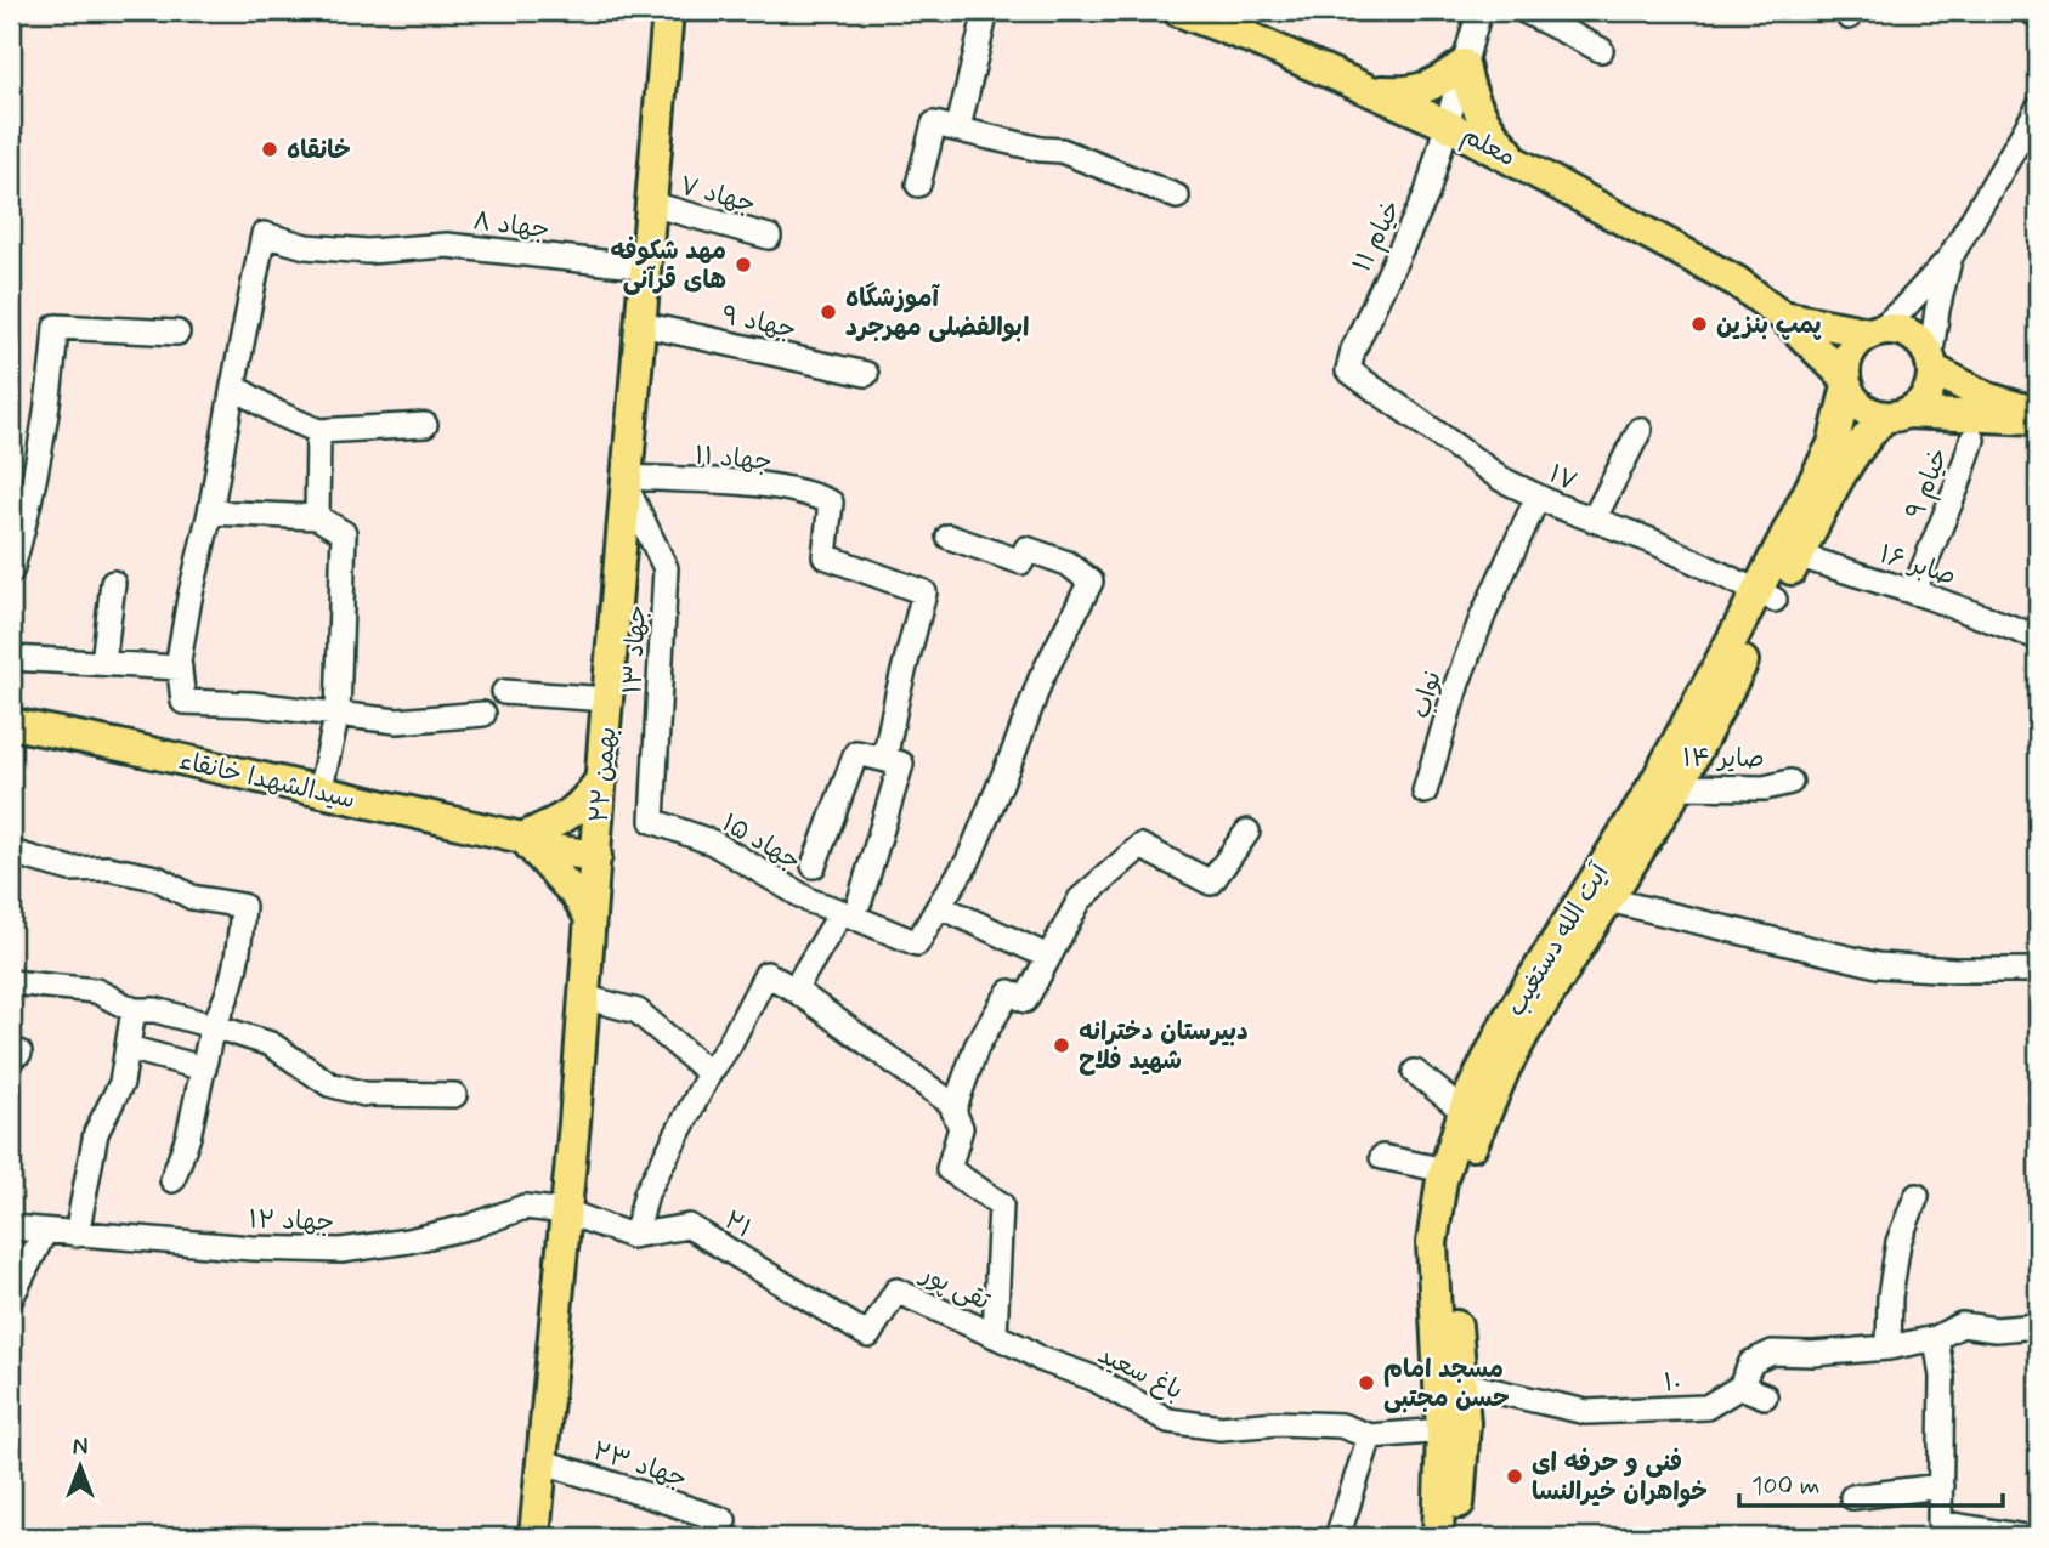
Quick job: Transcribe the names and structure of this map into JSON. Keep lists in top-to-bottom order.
{
  "streets": {
    "main road": [
      "معلم",
      "۲۲ بهمن",
      "سیدالشهدا خانقاء",
      "آیت الله دستغیب"
    ],
    "street": [
      "جهاد ۷",
      "جهاد ۸",
      "خیام ۱۱",
      "جهاد ۹",
      "جهاد ۱۱",
      "۱۷",
      "خیام ۹",
      "صابر ۱۶",
      "جهاد ۱۳",
      "نواب",
      "صایر ۱۴",
      "جهاد ۱۵",
      "جهاد ۱۲",
      "۲۱",
      "تقی پور",
      "باغ سعید",
      "۱۰",
      "جهاد ۲۳"
    ]
  },
  "crossings": [
    ["معلم", "خیام ۱۱"],
    ["معلم", "آیت الله دستغیب"],
    ["جهاد ۷", "۲۲ بهمن"],
    ["جهاد ۸", "۲۲ بهمن"],
    ["خیام ۱۱", "۱۷"],
    ["جهاد ۹", "۲۲ بهمن"],
    ["جهاد ۱۱", "جهاد ۱۳"],
    ["جهاد ۱۱", "۲۲ بهمن"],
    ["۱۷", "نواب"],
    ["۱۷", "آیت الله دستغیب"],
    ["خیام ۹", "صابر ۱۶"],
    ["صابر ۱۶", "آیت الله دستغیب"],
    ["جهاد ۱۳", "۲۲ بهمن"],
    ["جهاد ۱۳", "جهاد ۱۵"],
    ["صایر ۱۴", "آیت الله دستغیب"],
    ["۲۲ بهمن", "سیدالشهدا خانقاء"],
    ["۲۲ بهمن", "جهاد ۱۲"],
    ["۲۲ بهمن", "۲۱"],
    ["۲۲ بهمن", "جهاد ۲۳"],
    ["آیت الله دستغیب", "۱۰"],
    ["جهاد ۱۲", "۲۱"],
    ["۲۱", "تقی پور"],
    ["تقی پور", "باغ سعید"]
  ],
  "places": [
    "خانقاه",
    "مهد شکوفه های قرآنی",
    "آموزشگاه ابوالفضلی مهرجرد",
    "پمپ بنزین",
    "دبیرستان دخترانه شهید فلاح",
    "مسجد امام حسن مجتبی",
    "فنی و حرفه ای خواهران خیرالنسا"
  ],
  "scale_bar": "100 m",
  "north": "top"
}
